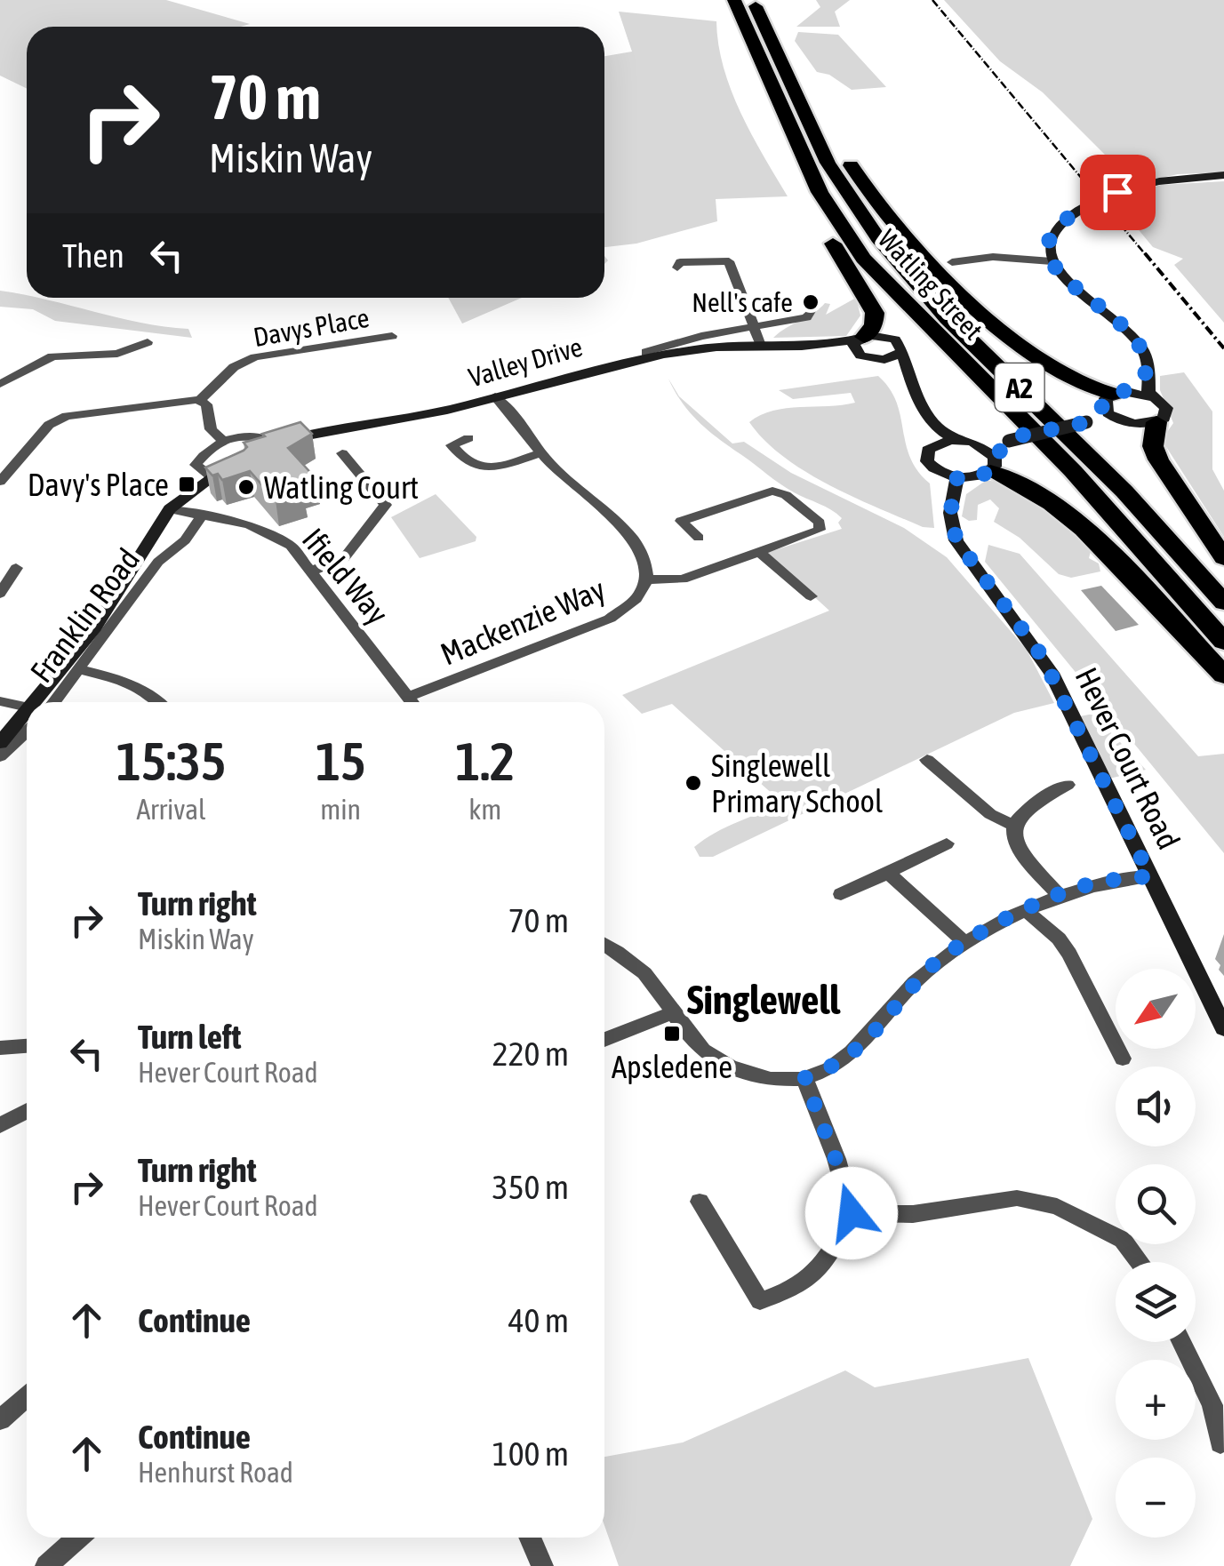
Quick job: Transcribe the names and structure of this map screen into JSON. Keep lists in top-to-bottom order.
{
  "streets": {
    "highway": ["Watling Street", "A2"],
    "street": [
      "Davys Place",
      "Valley Drive",
      "Ifield Way",
      "Franklin Road",
      "Mackenzie Way",
      "Hever Court Road"
    ]
  },
  "crossings": [
    ["Valley Drive", "Ifield Way"],
    ["Valley Drive", "Mackenzie Way"],
    ["Ifield Way", "Franklin Road"],
    ["Ifield Way", "Mackenzie Way"]
  ],
  "districts": ["Singlewell"],
  "places": {
    "other": ["Nell's cafe", "Watling Court", "Singlewell Primary School"],
    "transit": ["Davy's Place", "Apsledene"]
  },
  "north": "bottom left",
  "page": {
    "turn": ["70 m", "Miskin Way"],
    "then": "Then",
    "eta": [
      "15:35",
      "Arrival",
      "15",
      "min",
      "1.2",
      "km"
    ],
    "list": [
      {
        "name": "Turn right",
        "note": "Miskin Way",
        "value": "70 m"
      },
      {
        "name": "Turn left",
        "note": "Hever Court Road",
        "value": "220 m"
      },
      {
        "name": "Turn right",
        "note": "Hever Court Road",
        "value": "350 m"
      },
      {
        "name": "Continue",
        "value": "40 m"
      },
      {
        "name": "Continue",
        "note": "Henhurst Road",
        "value": "100 m"
      }
    ],
    "map_buttons": ["+", "−"]
  }
}
